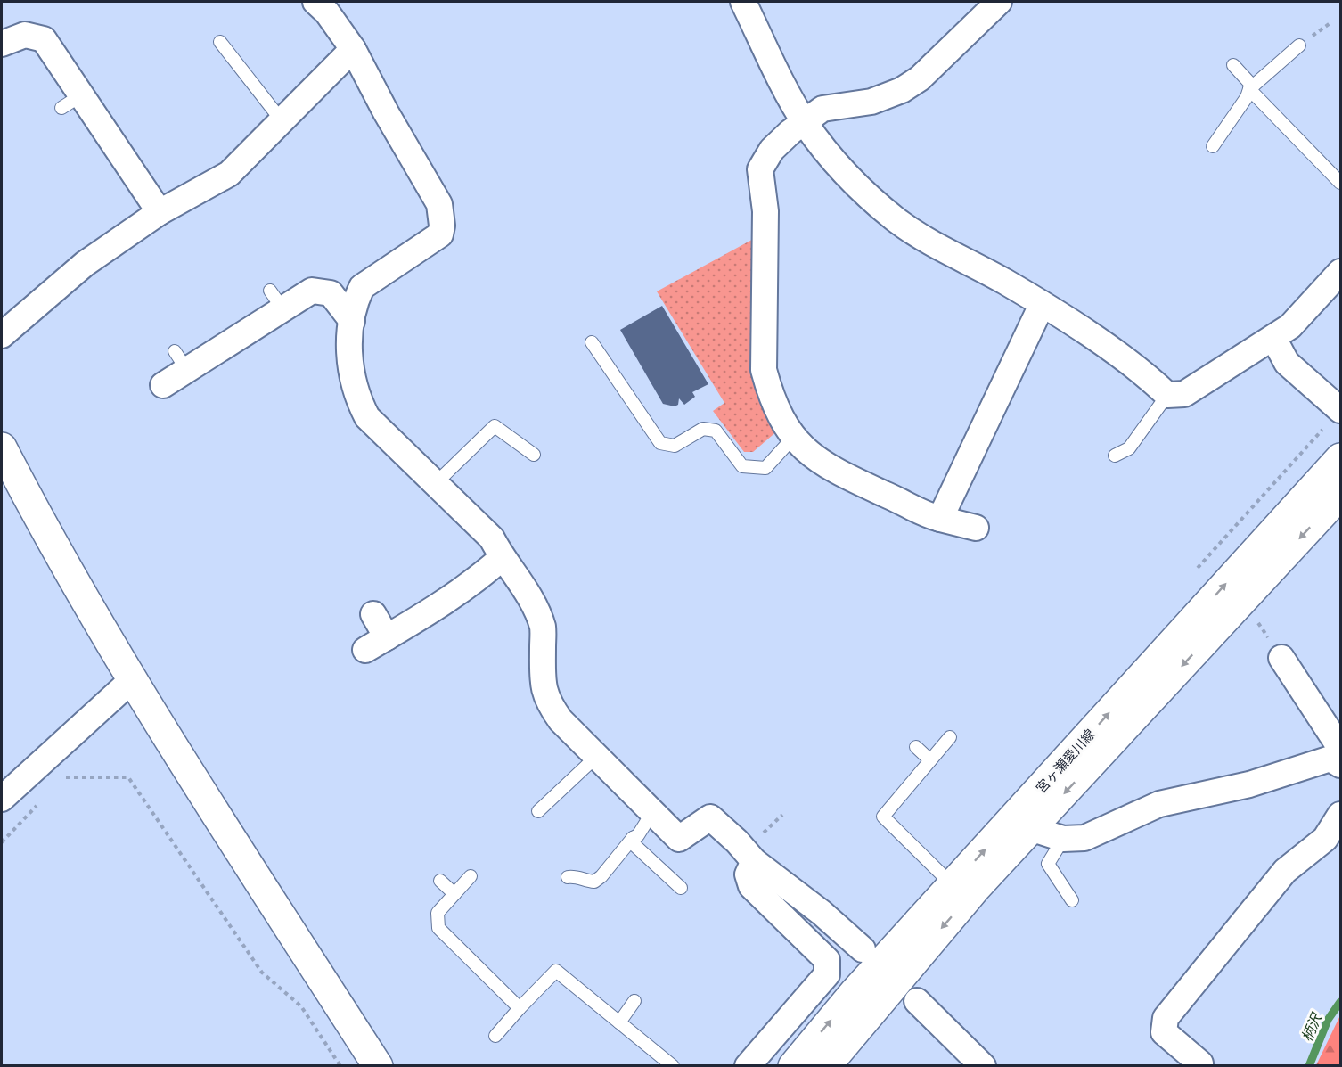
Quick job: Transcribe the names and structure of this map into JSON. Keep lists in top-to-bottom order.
{
  "streets": {
    "main road": ["宮ヶ瀬愛川線"]
  },
  "water": ["柄沢"]
}
